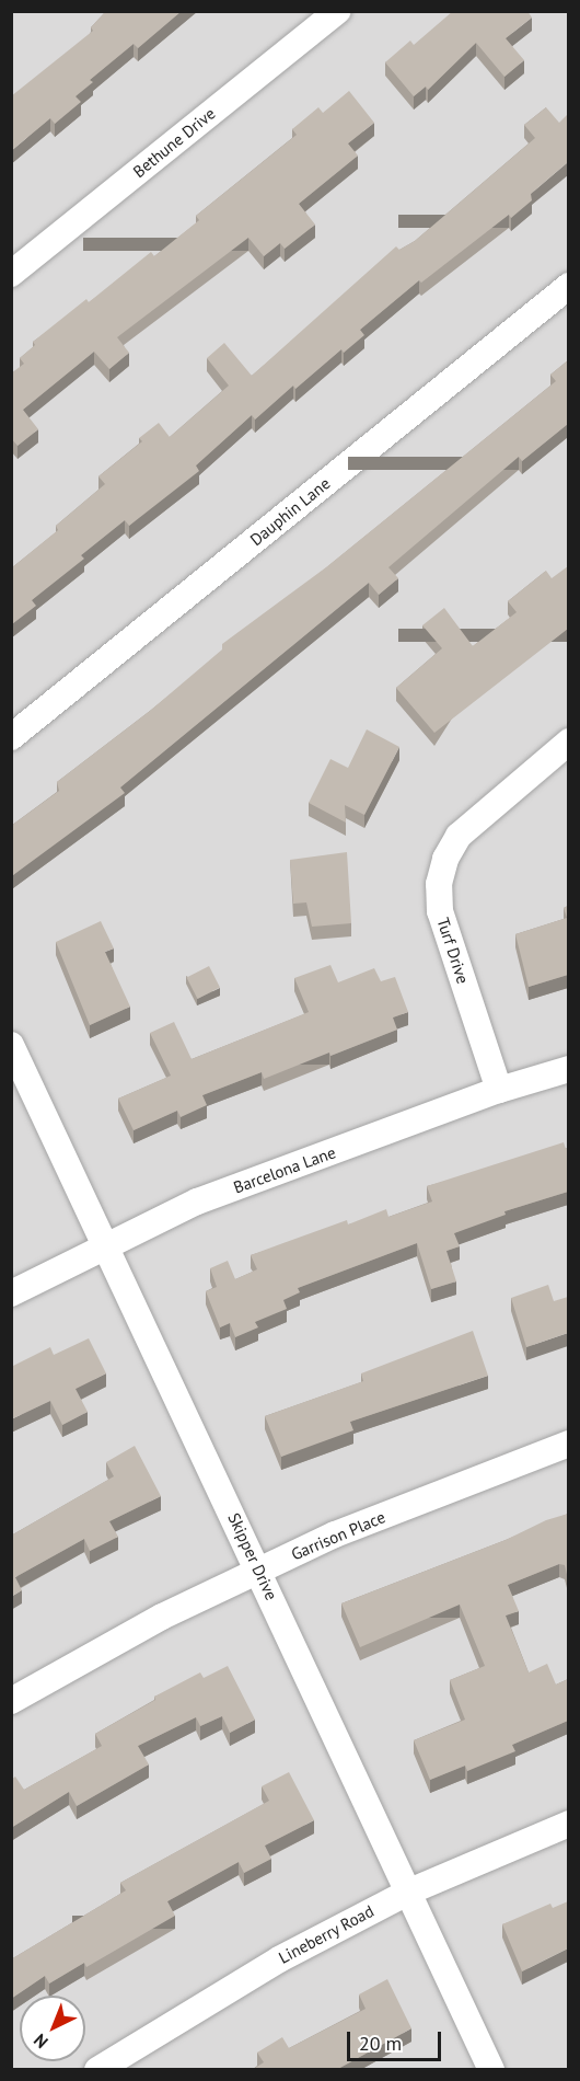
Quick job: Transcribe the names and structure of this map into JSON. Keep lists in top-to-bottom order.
{
  "streets": {
    "street": [
      "Bethune Drive",
      "Dauphin Lane",
      "Turf Drive",
      "Barcelona Lane",
      "Garrison Place",
      "Skipper Drive",
      "Lineberry Road"
    ]
  },
  "crossings": [
    ["Turf Drive", "Barcelona Lane"],
    ["Barcelona Lane", "Skipper Drive"],
    ["Garrison Place", "Skipper Drive"],
    ["Skipper Drive", "Lineberry Road"]
  ],
  "scale_bar": "20 m",
  "north": "bottom left"
}
